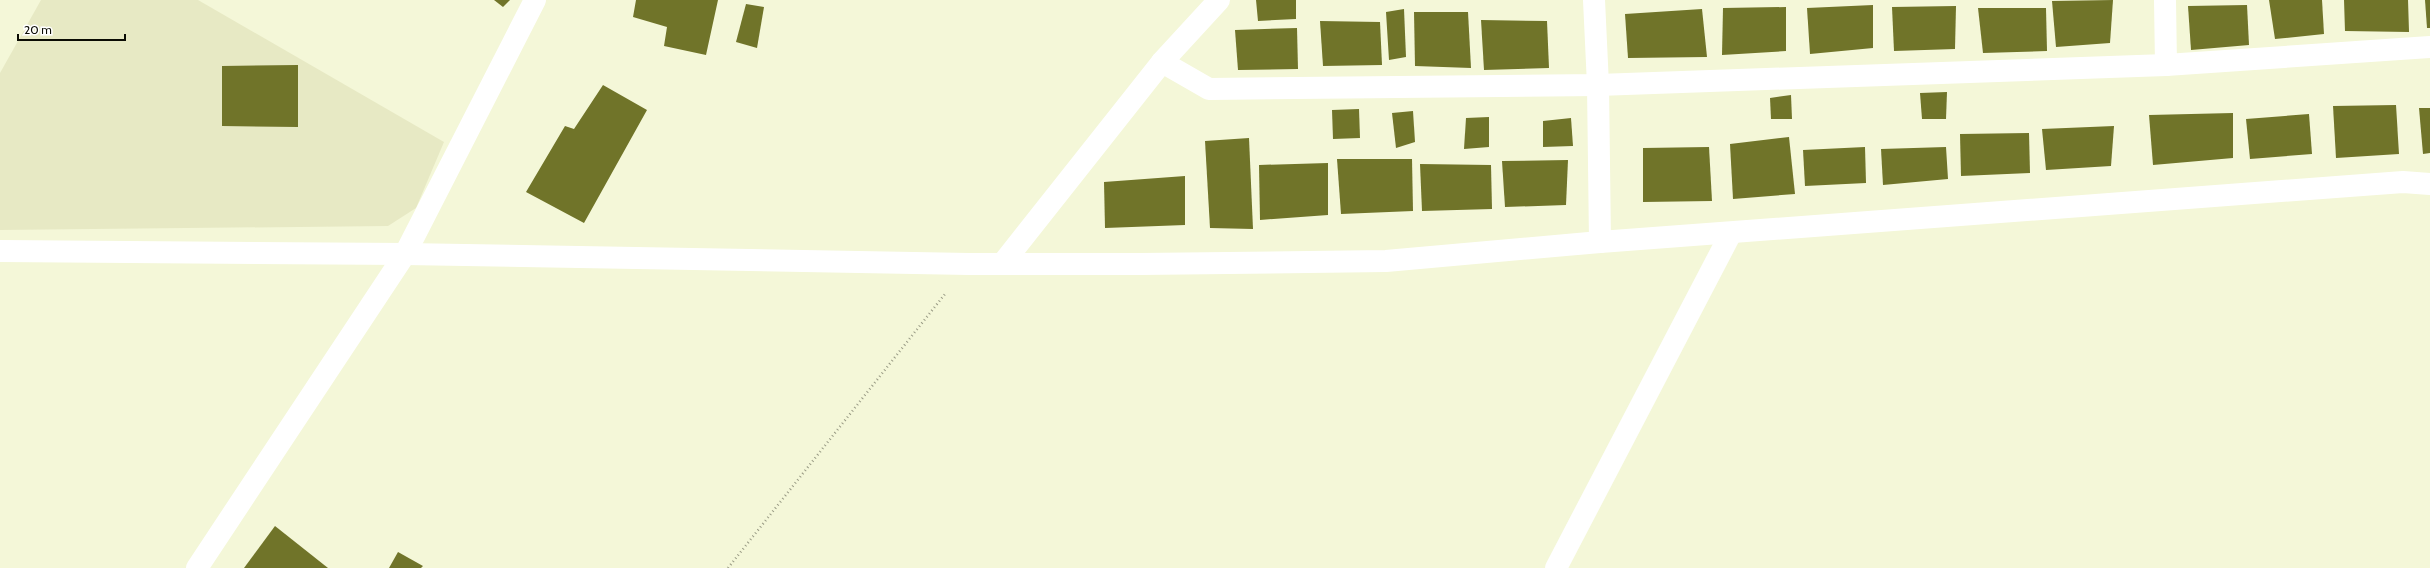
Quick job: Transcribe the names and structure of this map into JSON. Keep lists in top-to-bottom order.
{
  "scale_bar": "20 m"
}
